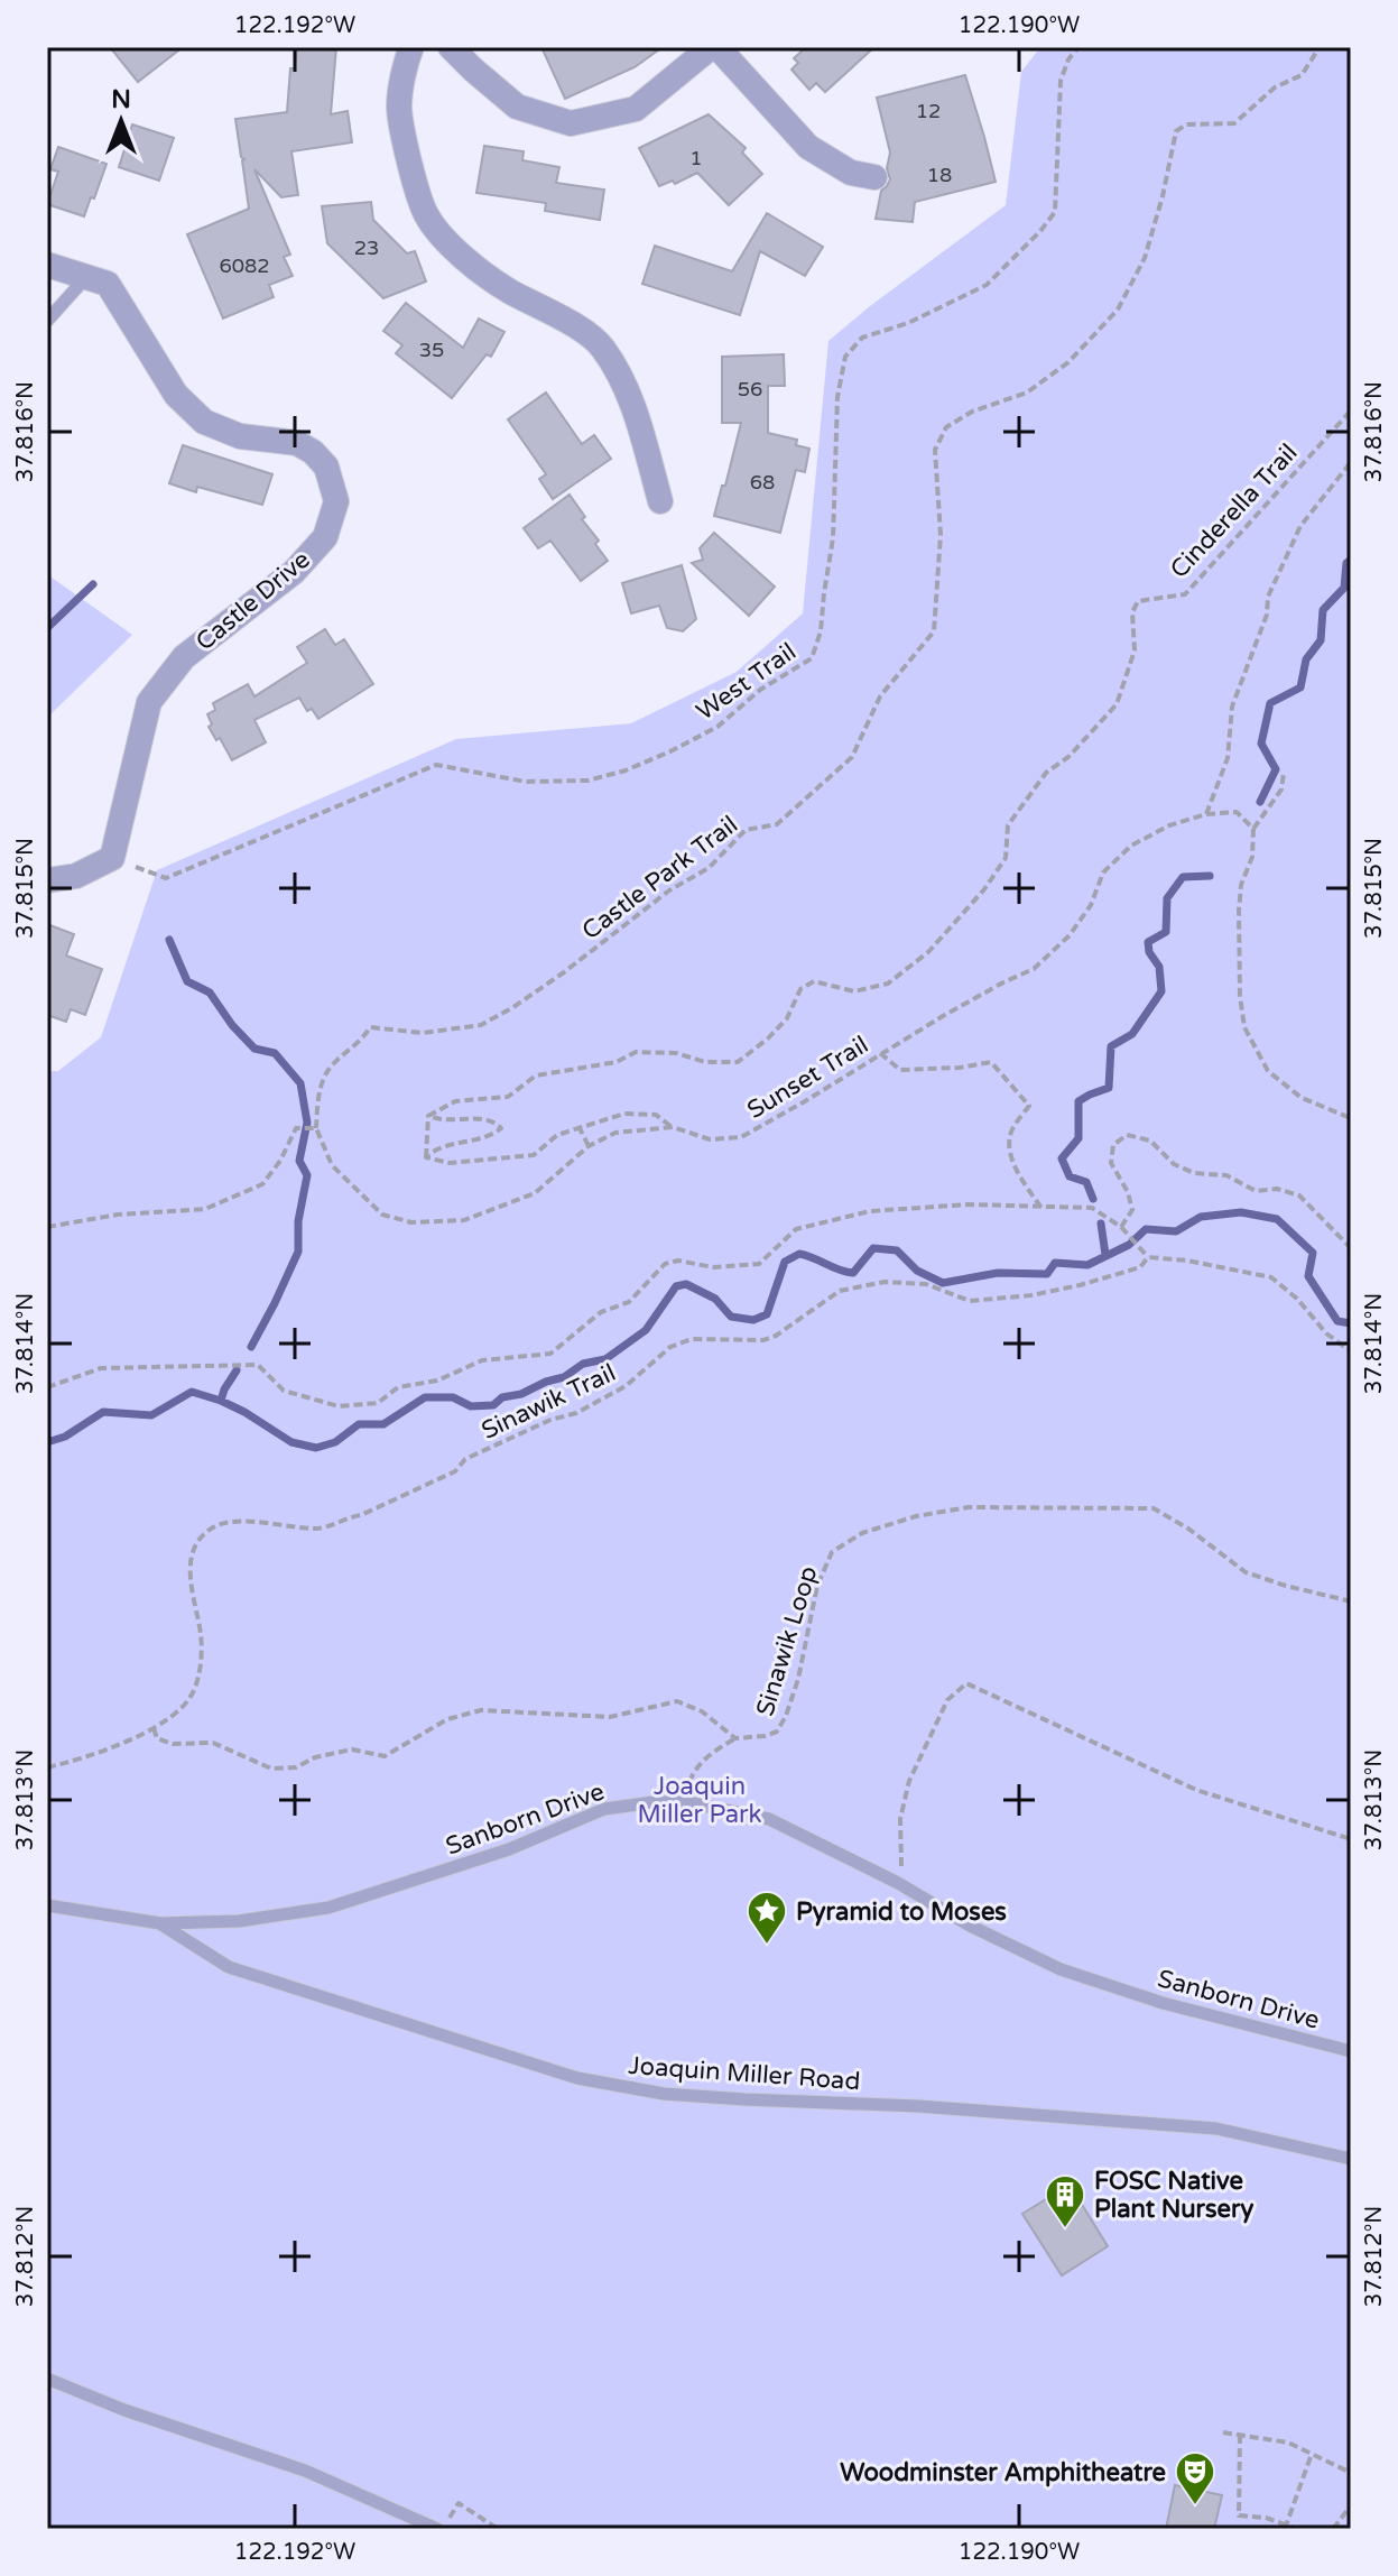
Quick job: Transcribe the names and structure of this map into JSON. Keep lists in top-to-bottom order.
{
  "streets": {
    "street": ["Castle Drive"],
    "lane": ["Sanborn Drive", "Joaquin Miller Road"],
    "path": [
      "Cinderella Trail",
      "West Trail",
      "Castle Park Trail",
      "Sunset Trail",
      "Sinawik Trail",
      "Sinawik Loop"
    ]
  },
  "crossings": [
    ["Castle Drive", "West Trail"],
    ["Castle Park Trail", "Sunset Trail"],
    ["Sinawik Trail", "Sinawik Loop"],
    ["Sanborn Drive", "Joaquin Miller Road"]
  ],
  "parks": ["Joaquin Miller Park"],
  "places": {
    "place": ["Pyramid to Moses"],
    "building": ["FOSC Native Plant Nursery"],
    "theatre": ["Woodminster Amphitheatre"]
  },
  "house_numbers": [
    "12",
    "1",
    "18",
    "23",
    "6082",
    "35",
    "56",
    "68"
  ],
  "north": "top",
  "coordinates": [
    "122.192°W",
    "122.190°W",
    "37.816°N",
    "37.815°N",
    "37.814°N",
    "37.813°N",
    "37.812°N"
  ]
}
